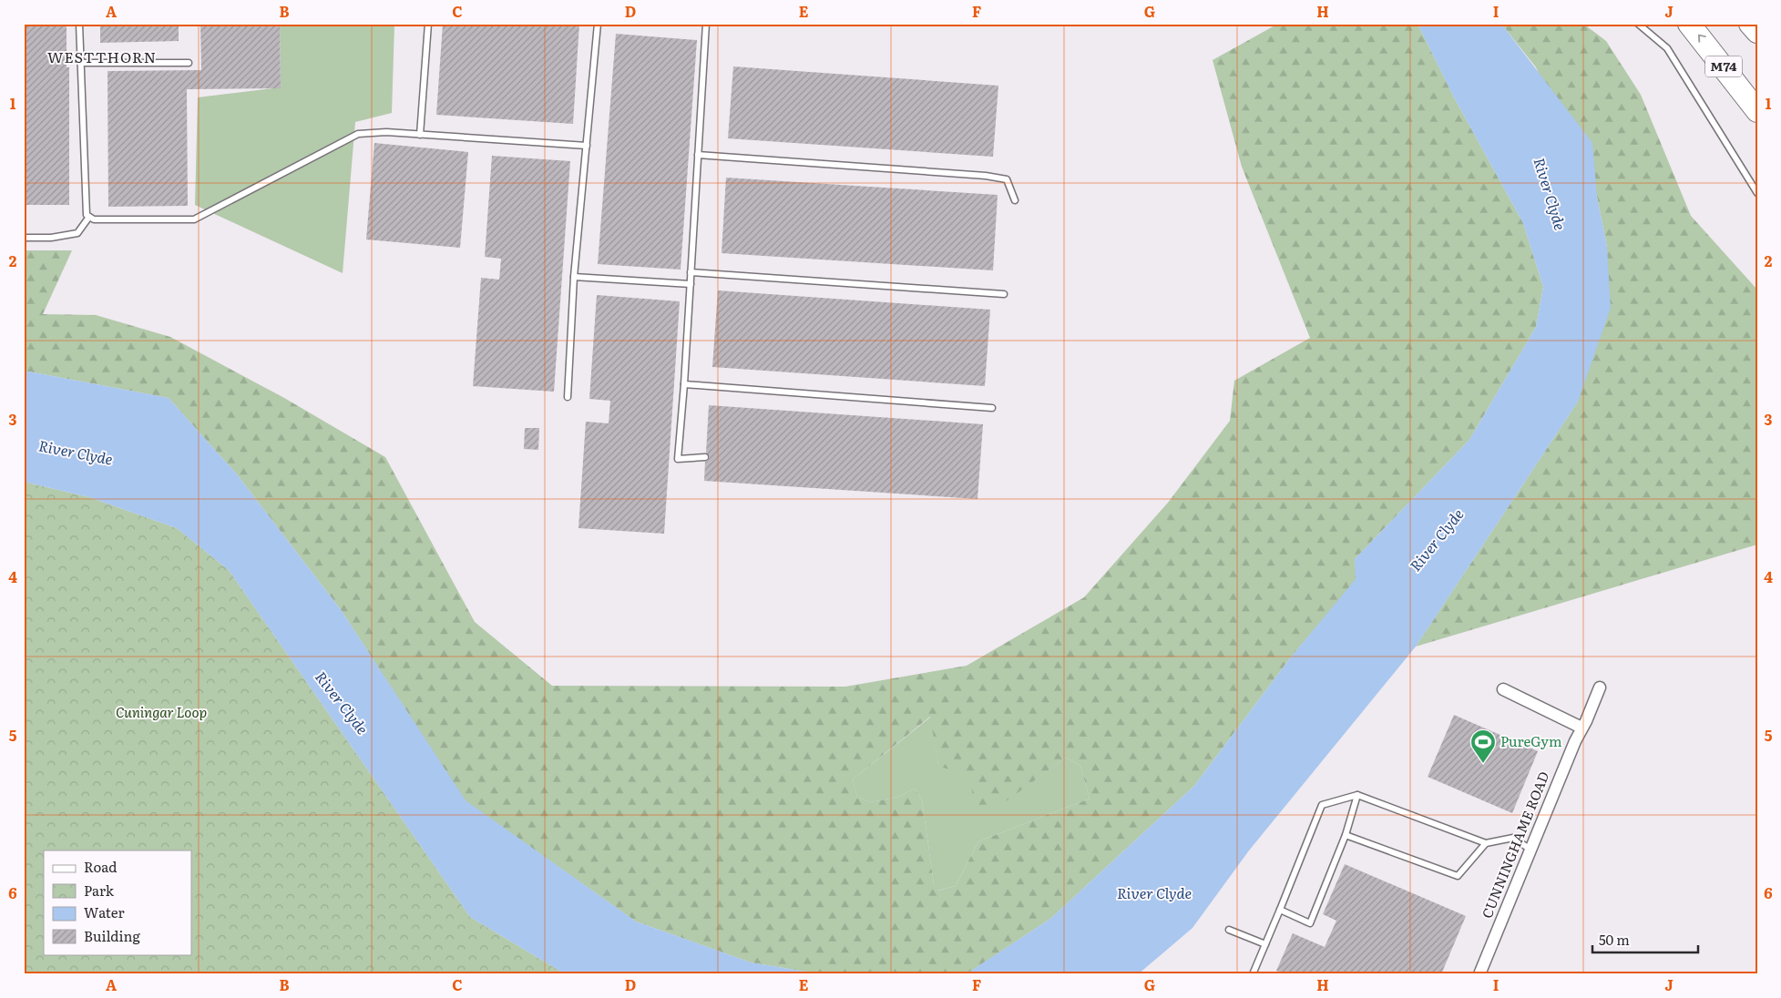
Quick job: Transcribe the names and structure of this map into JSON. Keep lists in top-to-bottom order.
{
  "streets": {
    "highway": ["M74"],
    "street": ["CUNNINGHAME ROAD"]
  },
  "districts": ["WESTTHORN"],
  "water": ["River Clyde"],
  "parks": ["Cuningar Loop"],
  "places": {
    "sports": ["PureGym"]
  },
  "legend": [
    "Road",
    "Park",
    "Water",
    "Building"
  ],
  "scale_bar": "50 m",
  "grid": {
    "columns": [
      "A",
      "B",
      "C",
      "D",
      "E",
      "F",
      "G",
      "H",
      "I",
      "J"
    ],
    "rows": [
      "1",
      "2",
      "3",
      "4",
      "5",
      "6"
    ]
  }
}
